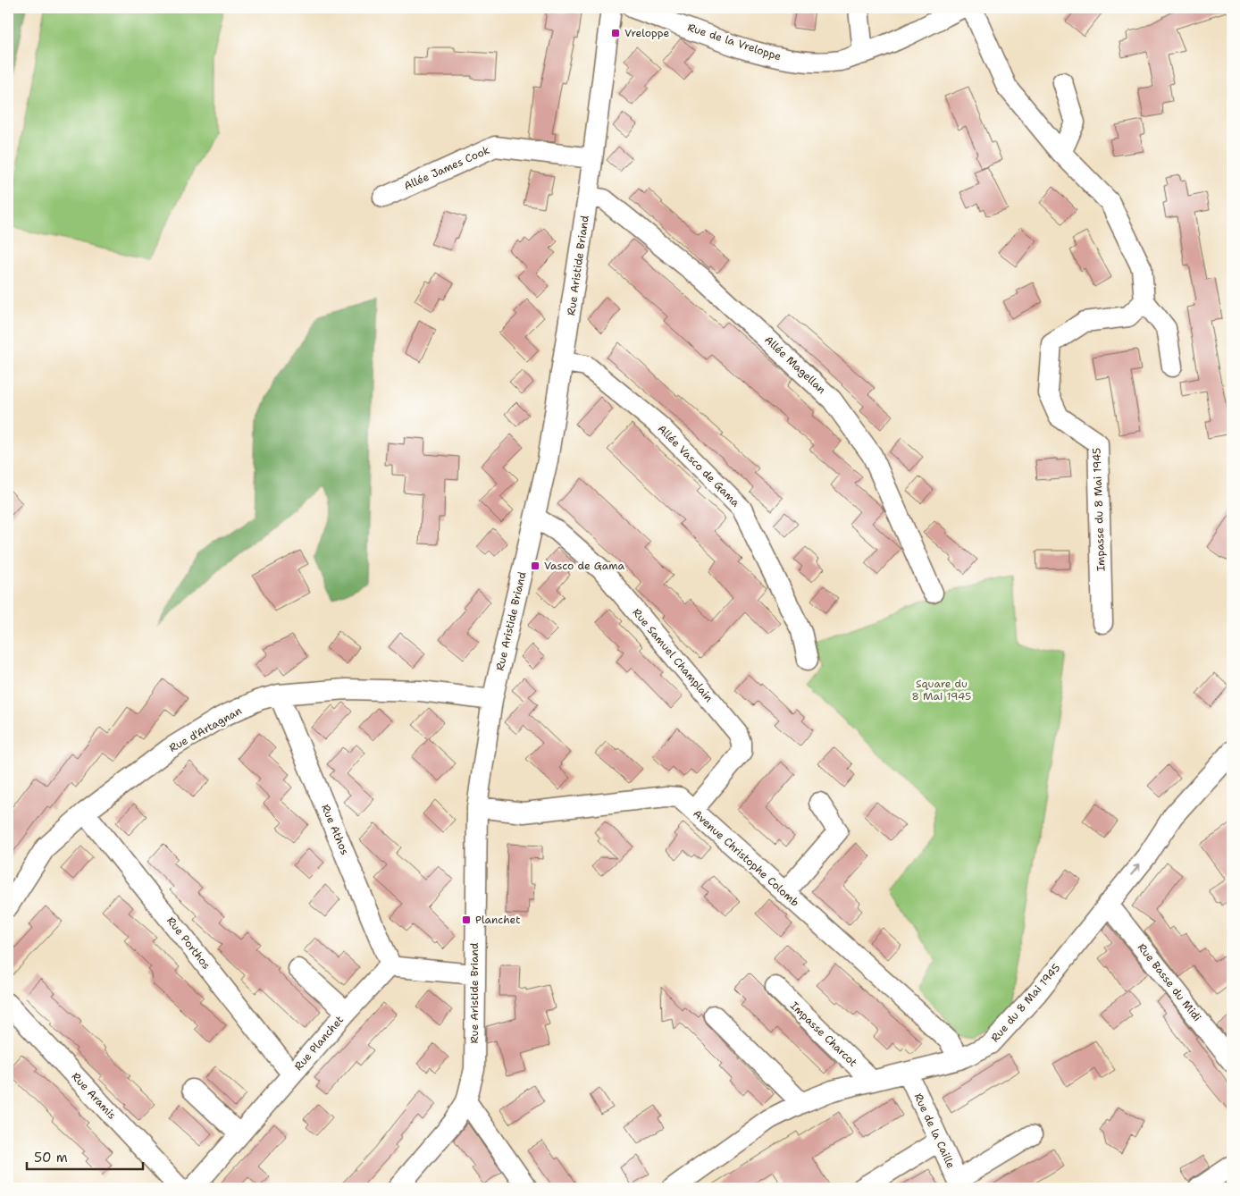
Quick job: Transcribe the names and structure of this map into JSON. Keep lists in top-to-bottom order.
{
  "streets": {
    "street": [
      "Rue de la Vreloppe",
      "Allée James Cook",
      "Rue Aristide Briand",
      "Allée Magellan",
      "Allée Vasco de Gama",
      "Impasse du 8 Mai 1945",
      "Rue Samuel Champlain",
      "Rue d'Artagnan",
      "Rue Athos",
      "Avenue Christophe Colomb",
      "Rue Porthos",
      "Rue Basse du Midi",
      "Rue du 8 Mai 1945",
      "Impasse Charcot",
      "Rue Planchet",
      "Rue Aramis",
      "Rue de la Caille"
    ]
  },
  "crossings": [
    ["Allée James Cook", "Rue Aristide Briand"],
    ["Rue Aristide Briand", "Allée Magellan"],
    ["Rue Aristide Briand", "Allée Vasco de Gama"],
    ["Rue Aristide Briand", "Rue Samuel Champlain"],
    ["Rue Aristide Briand", "Rue d'Artagnan"],
    ["Rue Aristide Briand", "Avenue Christophe Colomb"],
    ["Rue Samuel Champlain", "Avenue Christophe Colomb"],
    ["Rue d'Artagnan", "Rue Athos"],
    ["Rue d'Artagnan", "Rue Porthos"],
    ["Rue Athos", "Rue Planchet"],
    ["Avenue Christophe Colomb", "Rue du 8 Mai 1945"],
    ["Rue Porthos", "Rue Planchet"],
    ["Rue Basse du Midi", "Rue du 8 Mai 1945"],
    ["Rue du 8 Mai 1945", "Impasse Charcot"],
    ["Rue du 8 Mai 1945", "Rue de la Caille"]
  ],
  "parks": ["Square du 8 Mai 1945"],
  "places": {
    "transit": ["Vreloppe", "Vasco de Gama", "Planchet"]
  },
  "scale_bar": "50 m"
}
